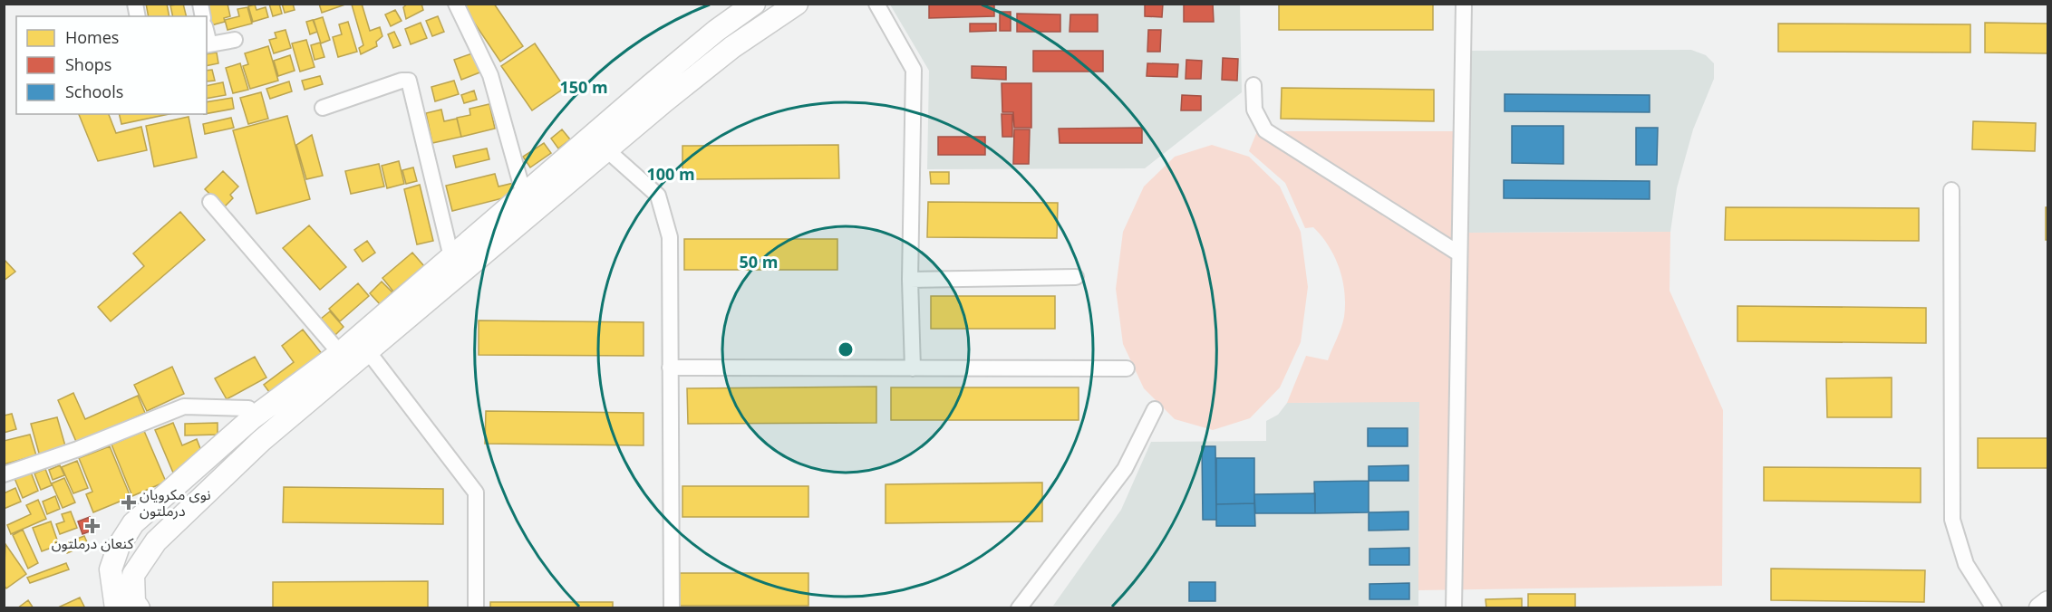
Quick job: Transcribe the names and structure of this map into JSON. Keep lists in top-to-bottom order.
{
  "places": {
    "health": ["نوی مکرویان درملتون", "کنعان درملتون"]
  },
  "legend": ["Homes", "Shops", "Schools"],
  "rings": ["150 m", "100 m", "50 m"]
}
